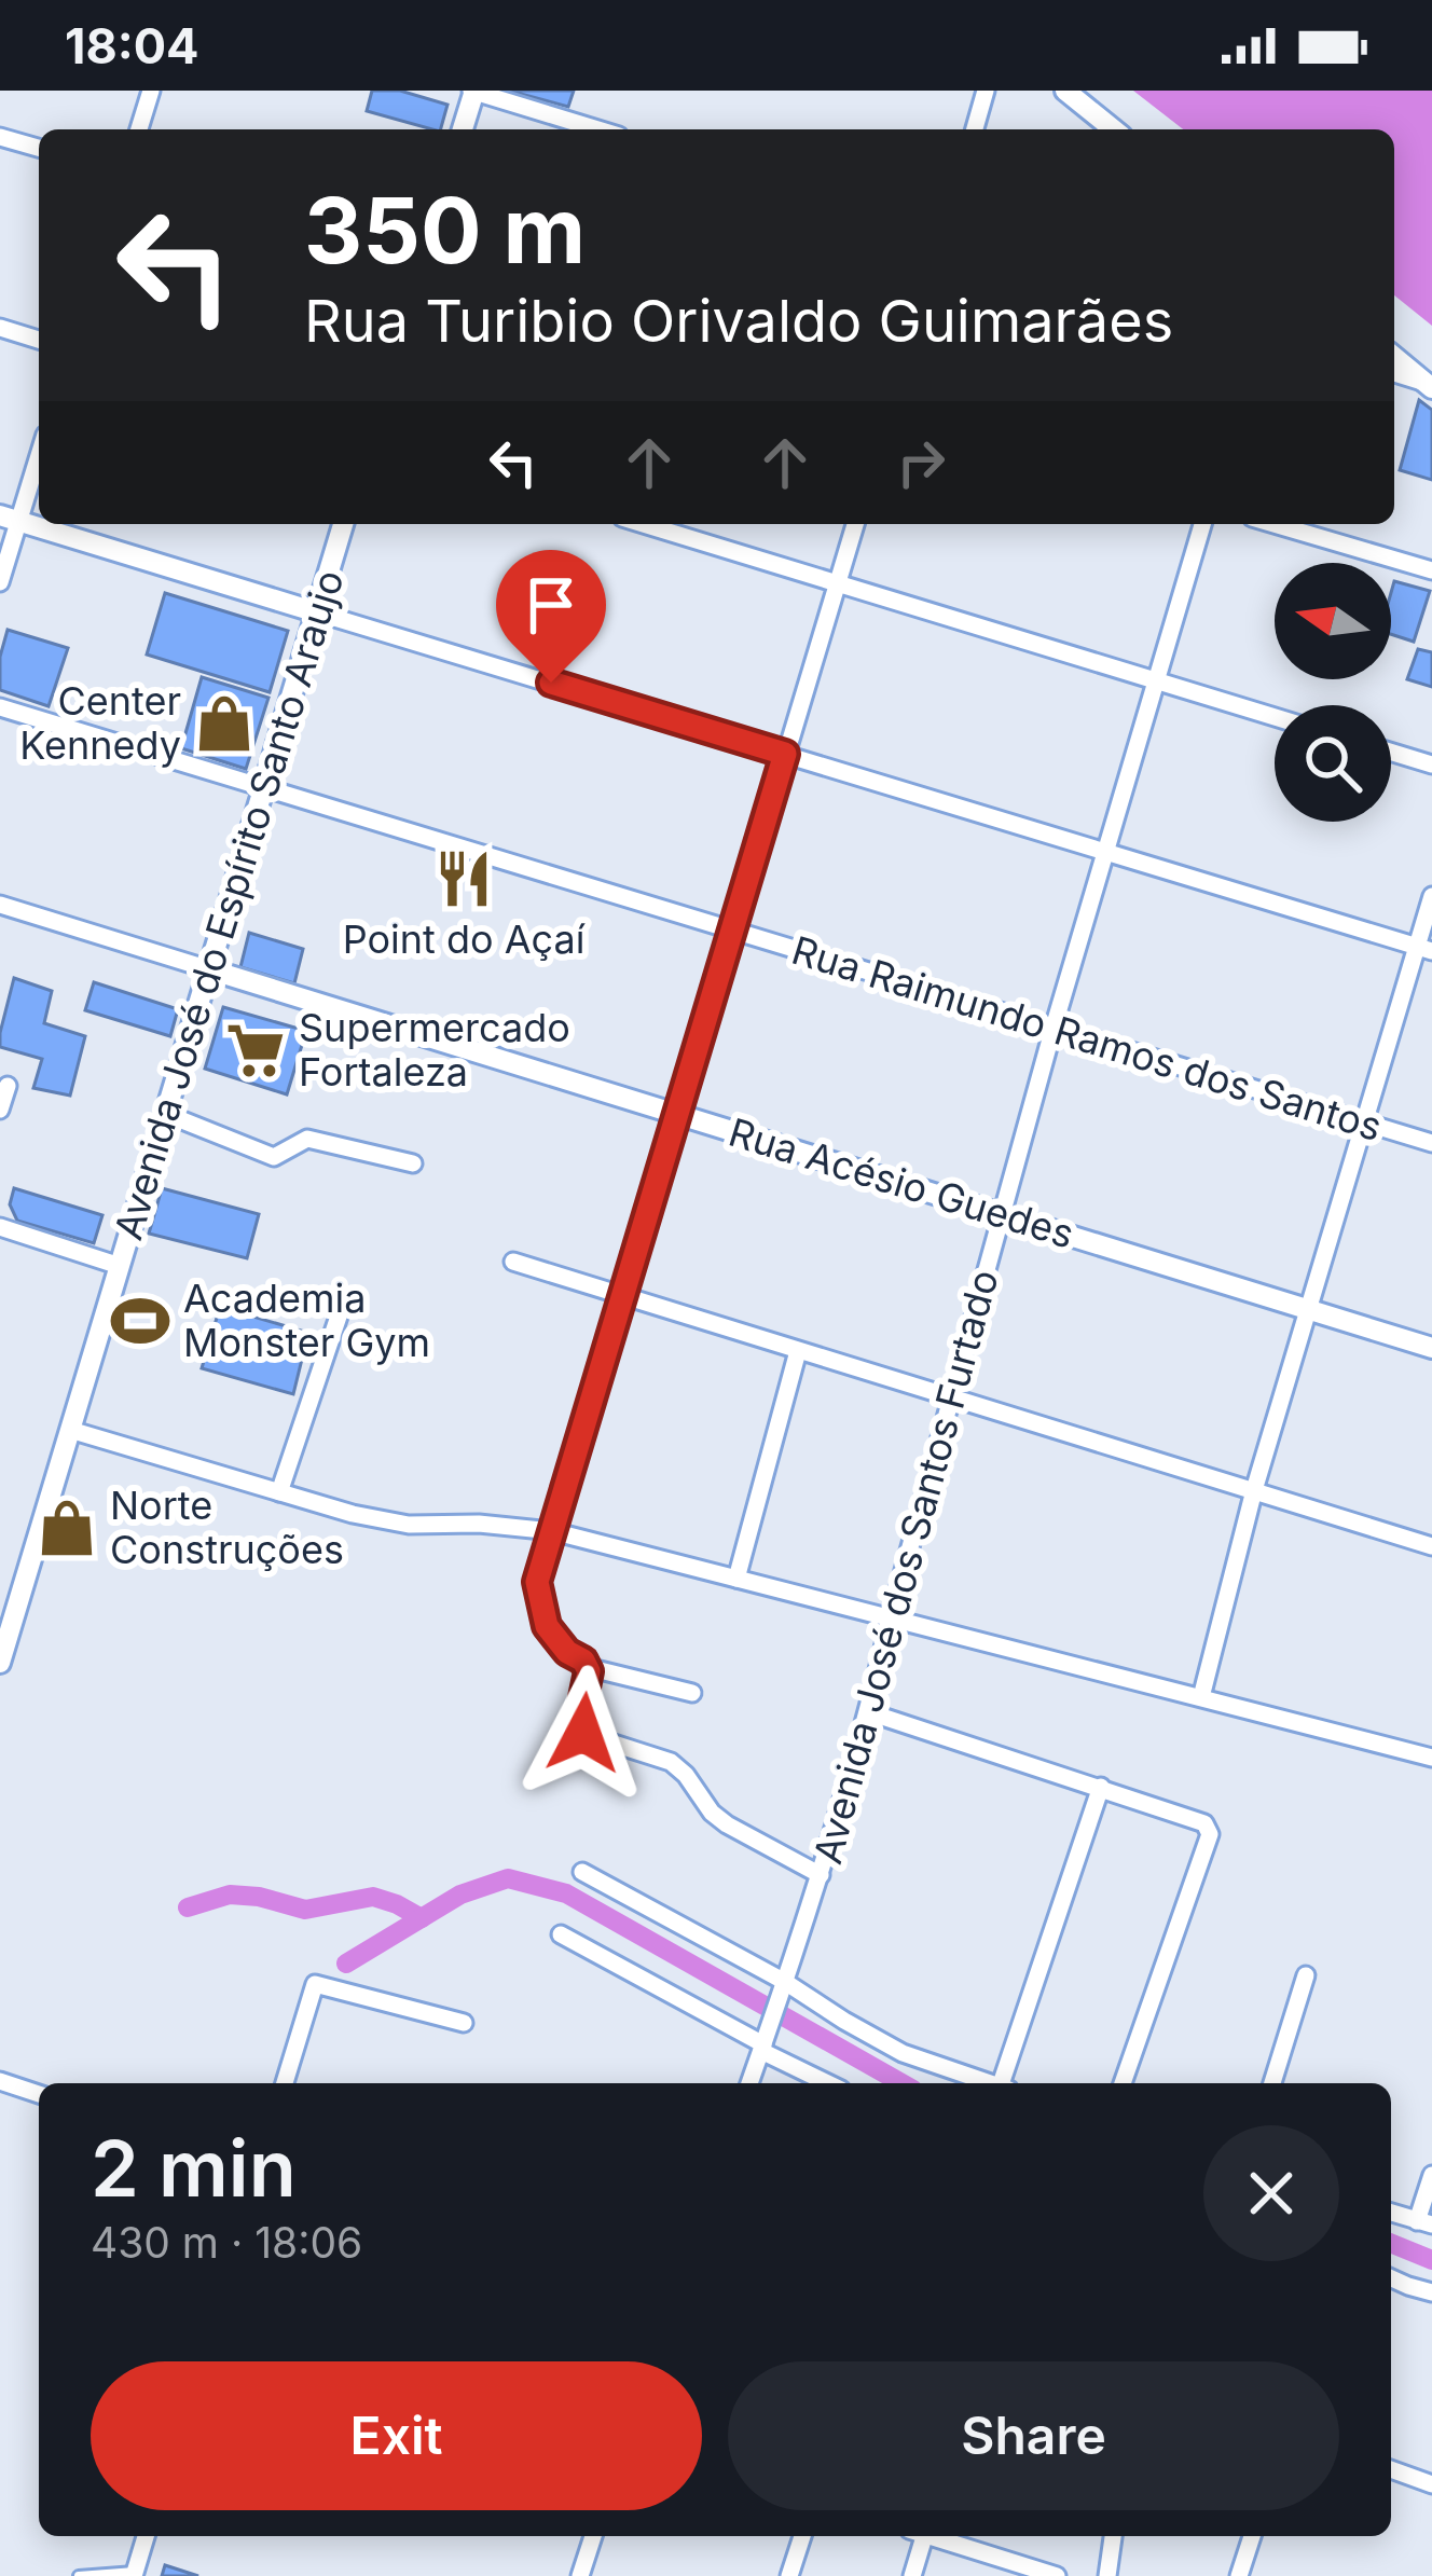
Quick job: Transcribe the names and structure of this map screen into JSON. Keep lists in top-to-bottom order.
{
  "streets": {
    "street": [
      "Avenida José do Espírito Santo Araujo",
      "Rua Raimundo Ramos dos Santos",
      "Rua Acésio Guedes",
      "Avenida José dos Santos Furtado"
    ]
  },
  "crossings": [
    ["Avenida José do Espírito Santo Araujo", "Rua Raimundo Ramos dos Santos"],
    ["Avenida José do Espírito Santo Araujo", "Rua Acésio Guedes"],
    ["Rua Raimundo Ramos dos Santos", "Avenida José dos Santos Furtado"],
    ["Rua Acésio Guedes", "Avenida José dos Santos Furtado"]
  ],
  "places": {
    "shop": ["Center Kennedy", "Norte Construções"],
    "restaurant": ["Point do Açaí"],
    "supermarket": ["Supermercado Fortaleza"],
    "sports": ["Academia Monster Gym"]
  },
  "north": "left",
  "page": {
    "status": "18:04",
    "turn": ["350 m", "Rua Turibio Orivaldo Guimarães"],
    "heading": ["2 min", "430 m · 18:06"],
    "buttons": ["Exit", "Share"]
  }
}
